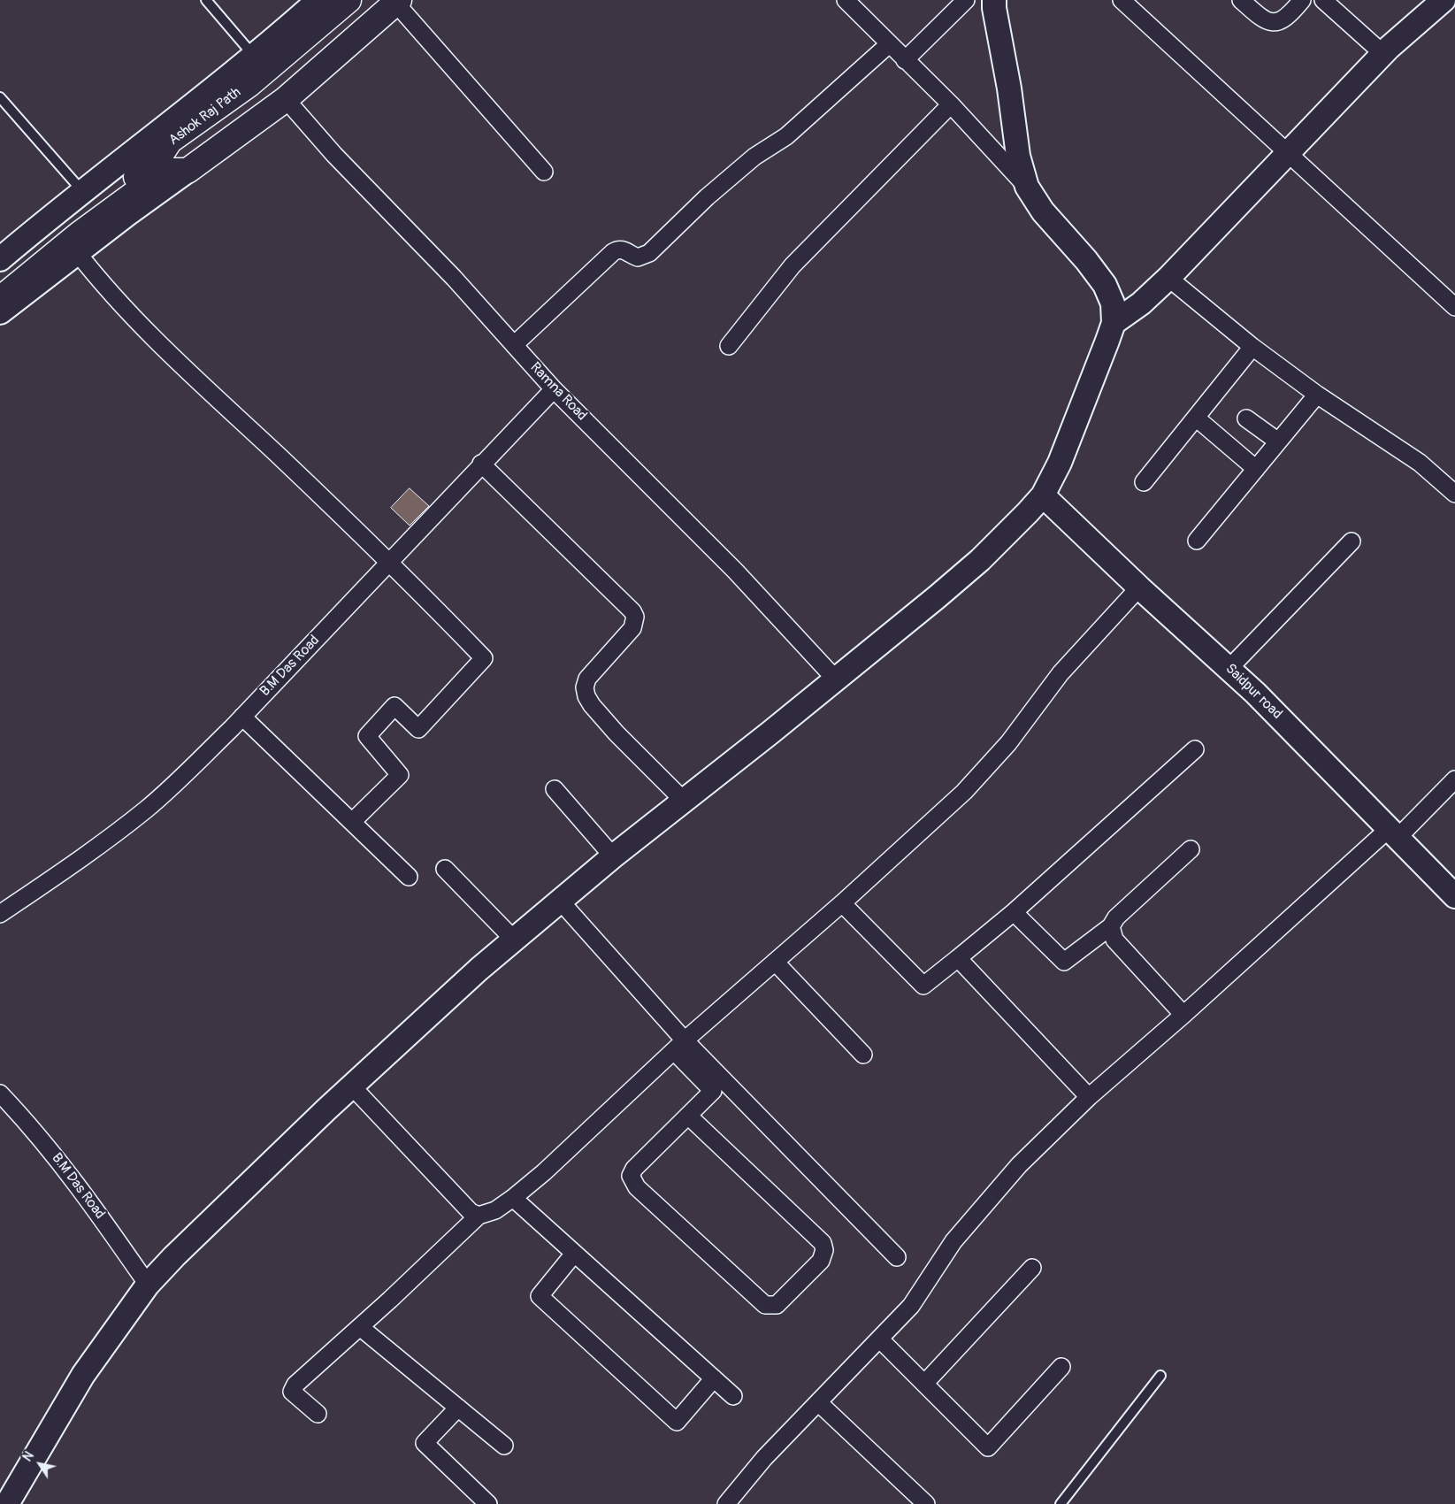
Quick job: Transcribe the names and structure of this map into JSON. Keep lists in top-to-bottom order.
{
  "streets": {
    "main road": ["Ashok Raj Path", "Saidpur road"],
    "street": ["Ramna Road", "B.M Das Road"]
  },
  "crossings": [
    ["Ramna Road", "B.M Das Road"]
  ],
  "north": "top left"
}
